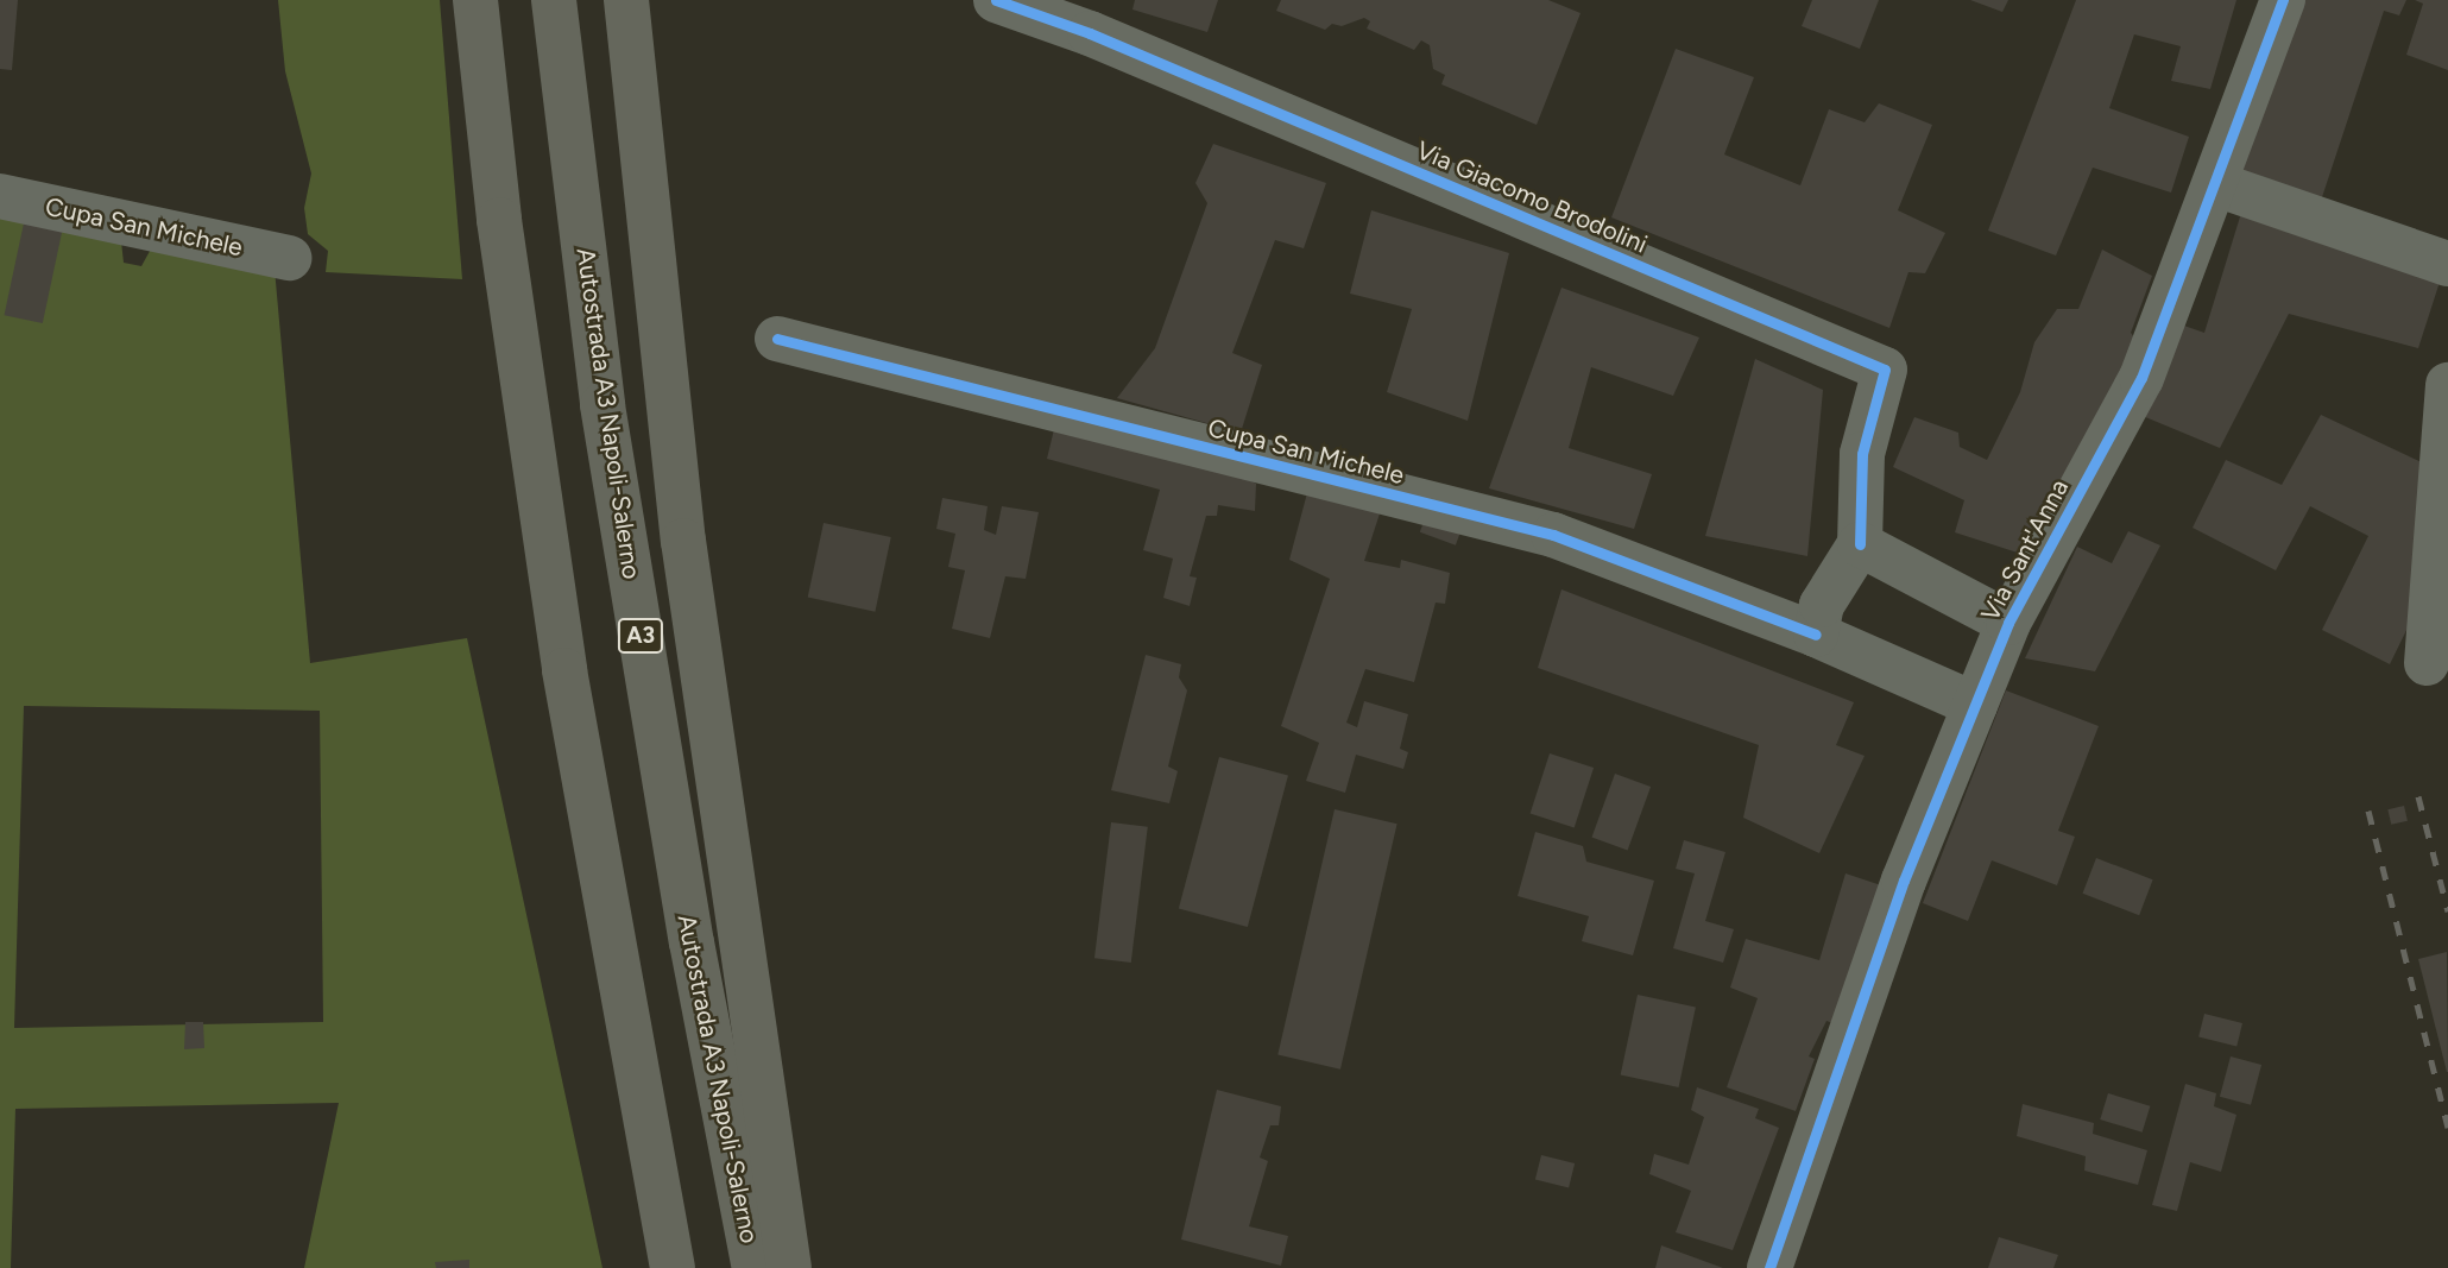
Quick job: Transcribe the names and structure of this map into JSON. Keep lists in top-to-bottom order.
{
  "streets": {
    "highway": ["Autostrada A3 Napoli-Salerno", "A3"],
    "street": ["Via Giacomo Brodolini", "Cupa San Michele", "Via Sant'Anna"]
  },
  "crossings": [
    ["Cupa San Michele", "Via Sant'Anna"]
  ]
}
